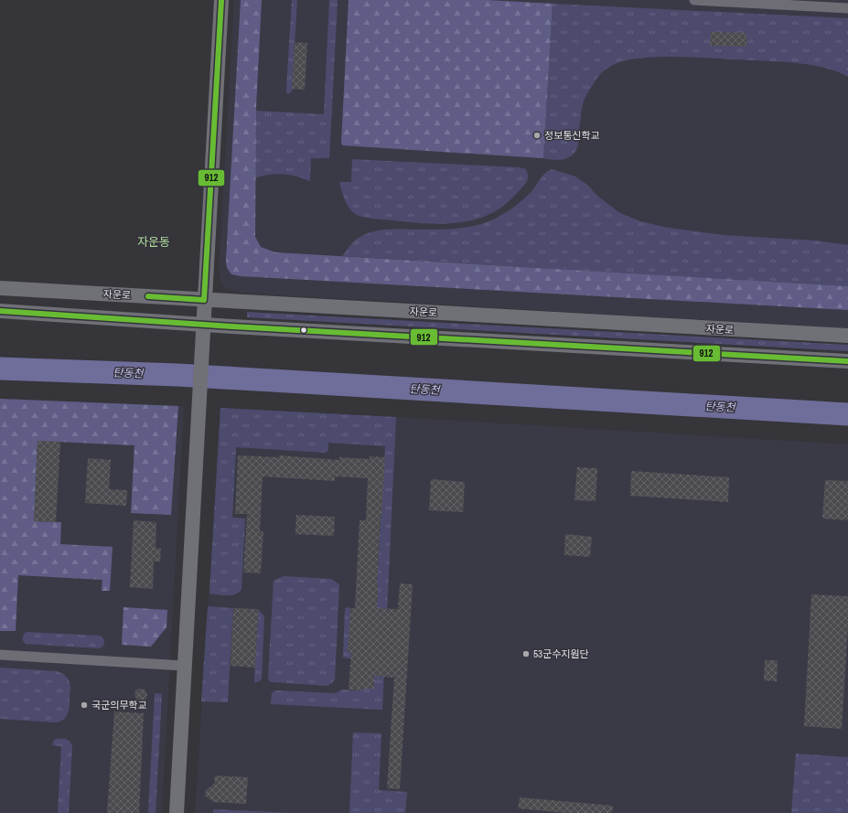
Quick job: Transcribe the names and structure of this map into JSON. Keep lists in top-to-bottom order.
{
  "streets": {
    "street": ["자운로"]
  },
  "districts": ["자운동"],
  "water": ["탄동천"],
  "places": ["정보통신학교", "53군수지원단", "국군의무학교"],
  "lines": ["transit line 912"]
}
